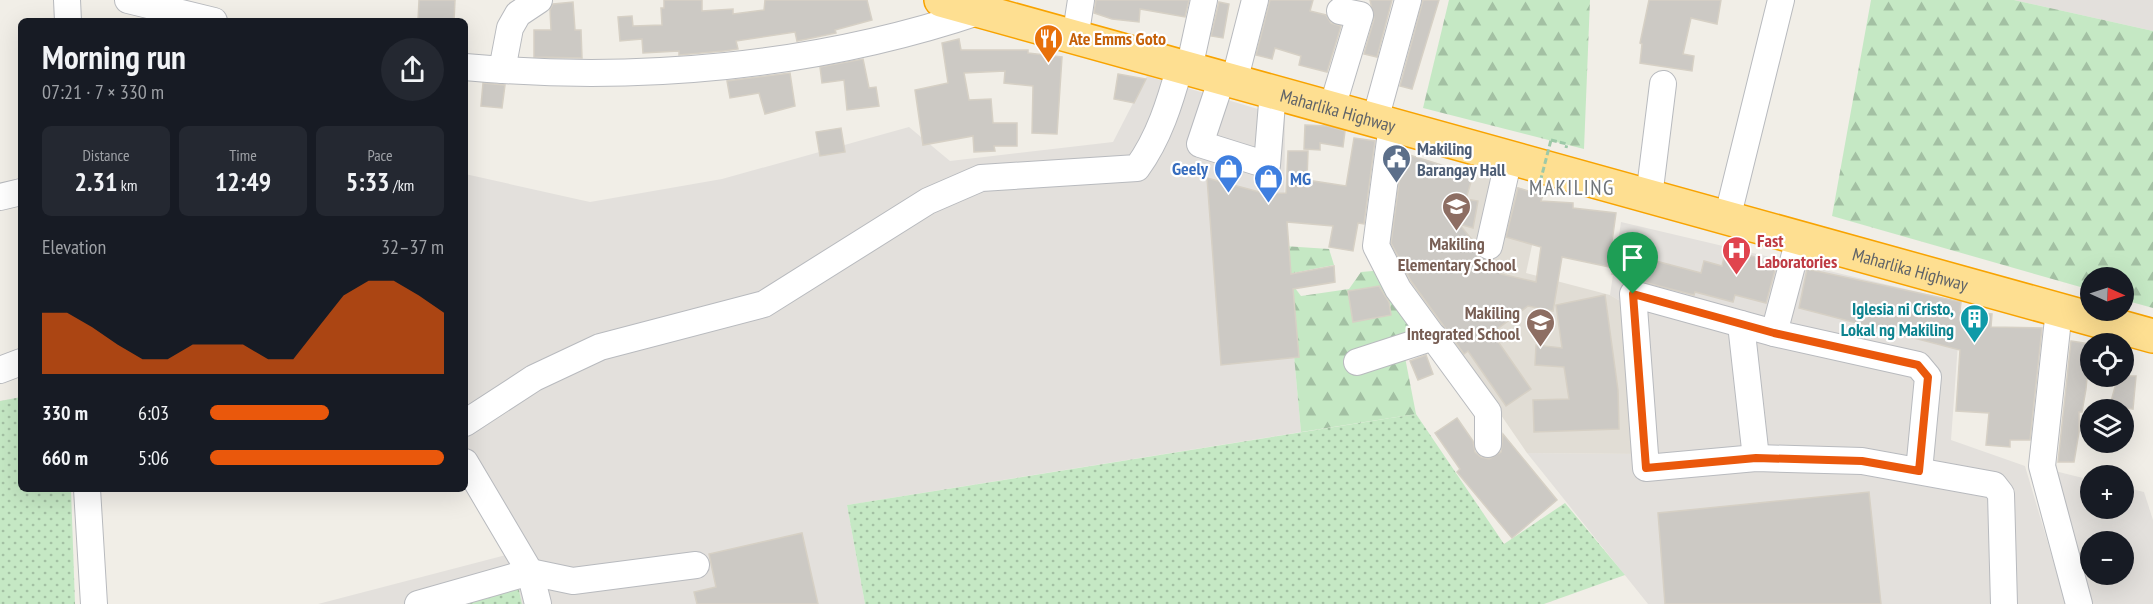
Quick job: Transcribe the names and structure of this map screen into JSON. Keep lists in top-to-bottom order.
{
  "streets": {
    "highway": ["Maharlika Highway"]
  },
  "districts": ["MAKILING"],
  "places": {
    "restaurant": ["Ate Emms Goto"],
    "public building": ["Makiling Barangay Hall"],
    "shop": ["Geely", "MG"],
    "school or university": ["Makiling Elementary School", "Makiling Integrated School"],
    "hospital": ["Fast Laboratories"],
    "building": ["Iglesia ni Cristo, Lokal ng Makiling"]
  },
  "north": "right",
  "page": {
    "heading": ["Morning run", "07:21 · 7 × 330 m"],
    "stats": [
      ["Distance", "2.31 km"],
      ["Time", "12:49"],
      ["Pace", "5:33 /km"]
    ],
    "chart": ["Elevation", "32–37 m"],
    "map_buttons": ["+", "−"],
    "list": [
      {
        "name": "330 m",
        "note": "6:03"
      },
      {
        "name": "660 m",
        "note": "5:06"
      }
    ]
  }
}
